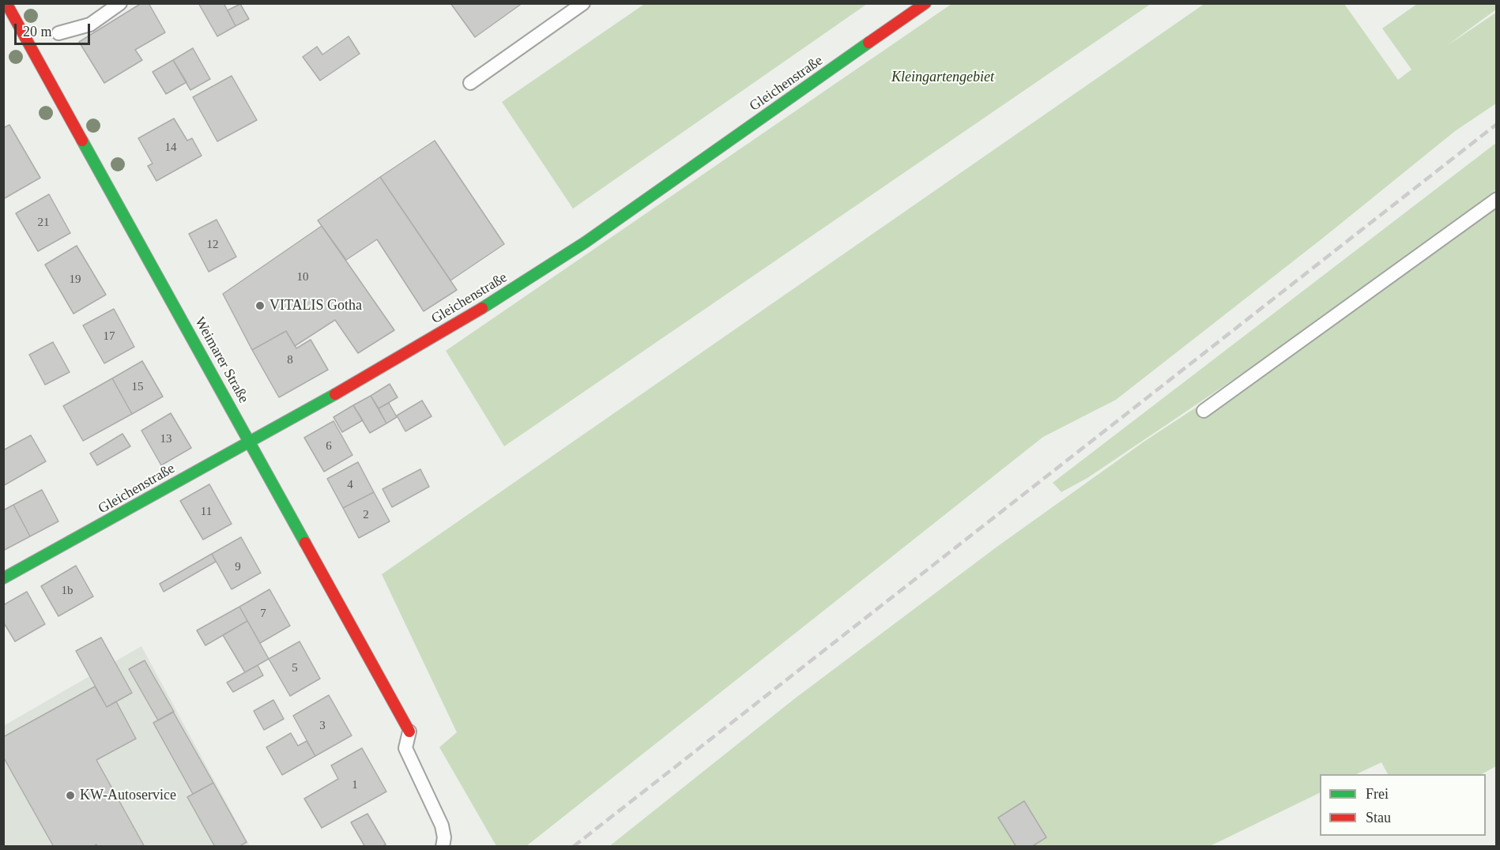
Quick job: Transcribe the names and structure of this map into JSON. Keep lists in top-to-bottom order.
{
  "streets": {
    "street": ["Gleichenstraße", "Weimarer Straße"]
  },
  "crossings": [
    ["Gleichenstraße", "Weimarer Straße"]
  ],
  "parks": ["Kleingartengebiet"],
  "places": ["VITALIS Gotha", "KW-Autoservice"],
  "house_numbers": [
    "14",
    "21",
    "12",
    "10",
    "19",
    "17",
    "8",
    "15",
    "13",
    "6",
    "4",
    "11",
    "2",
    "9",
    "1b",
    "7",
    "5",
    "3",
    "1"
  ],
  "legend": ["Frei", "Stau"],
  "scale_bar": "20 m"
}
